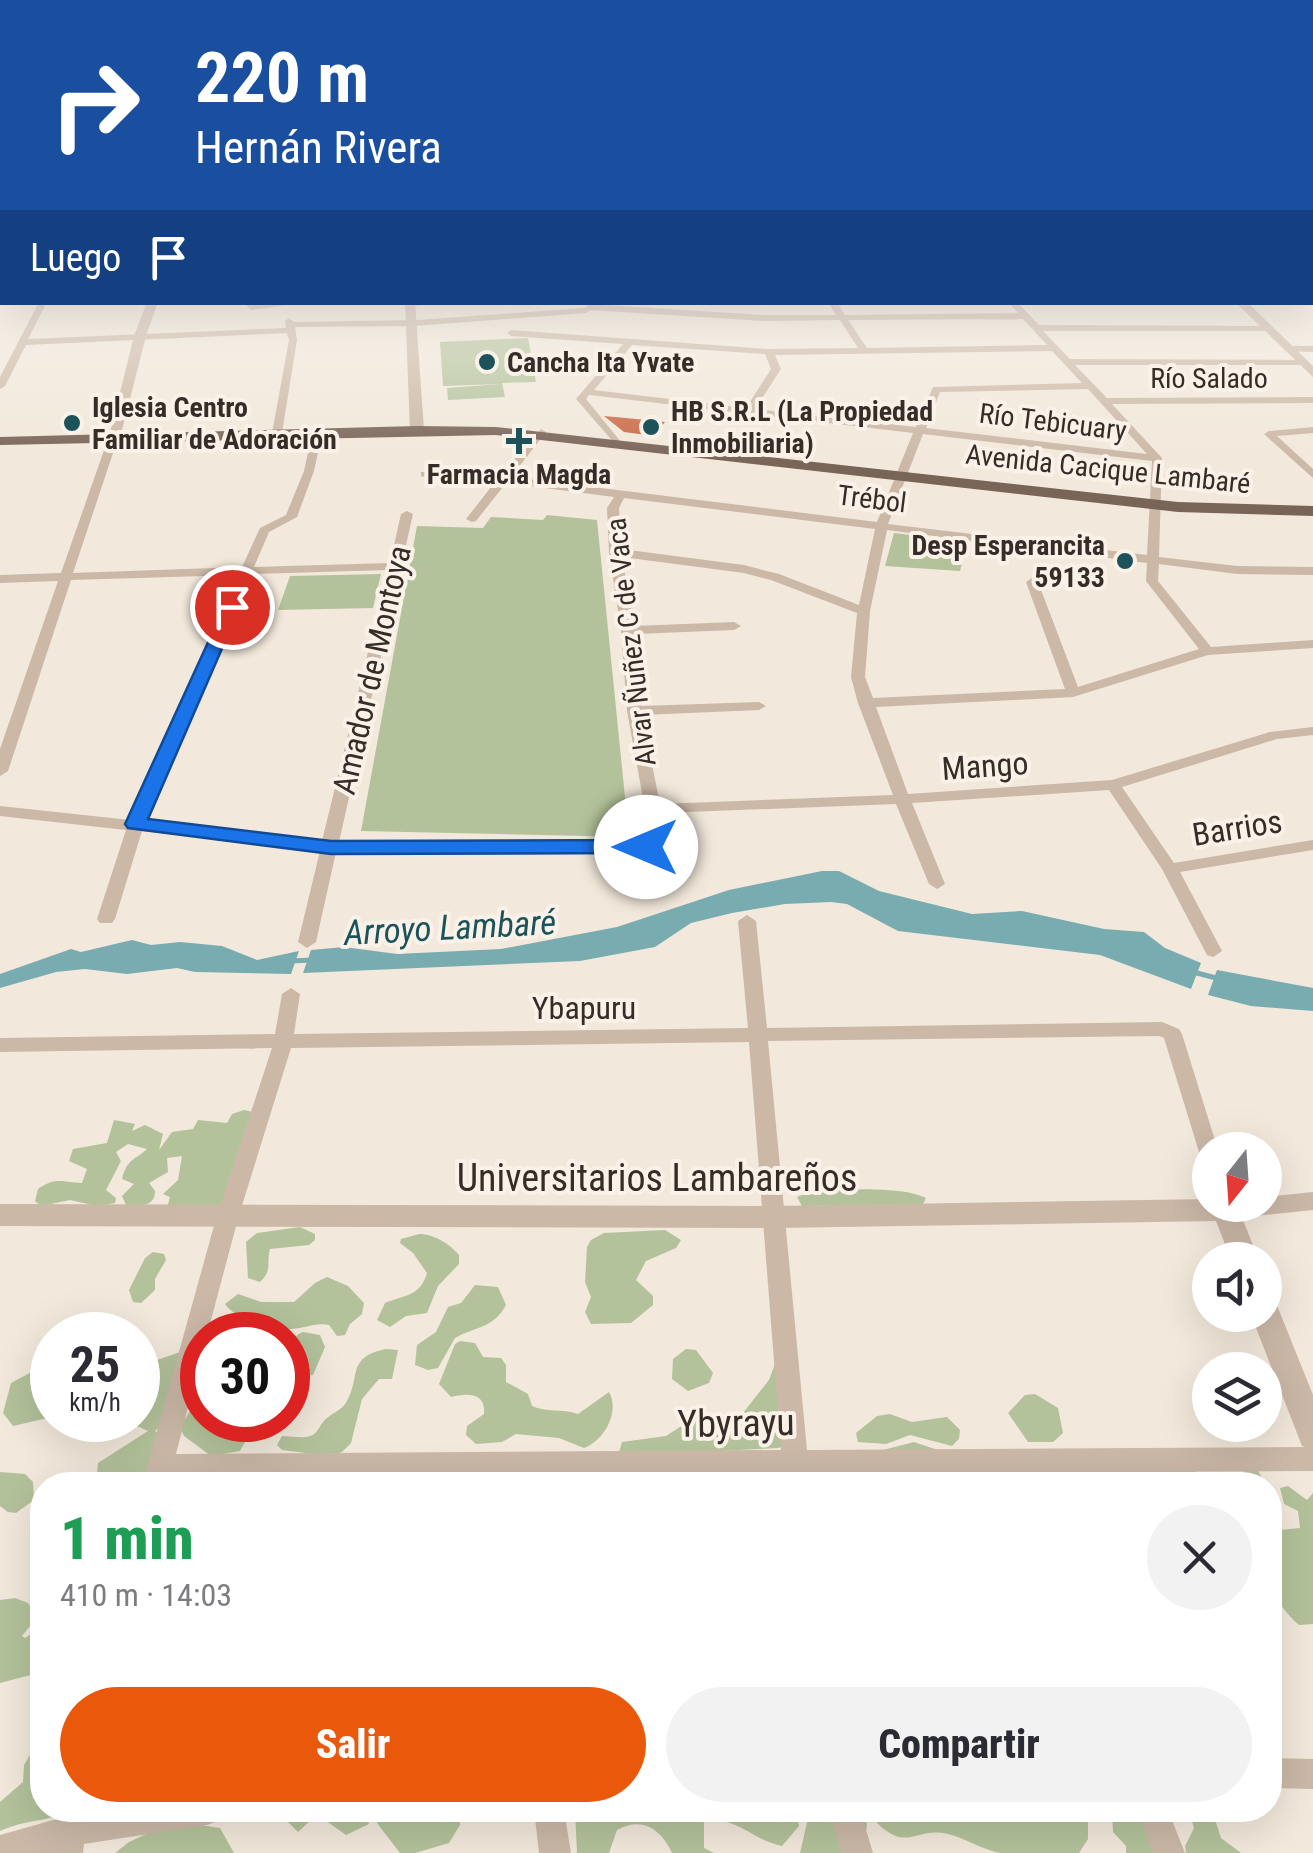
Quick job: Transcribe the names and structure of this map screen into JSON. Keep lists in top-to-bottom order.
{
  "streets": {
    "main road": ["Avenida Cacique Lambaré"],
    "street": [
      "Río Salado",
      "Río Tebicuary",
      "Trébol",
      "Alvar Ñuñez C de Vaca",
      "Amador de Montoya",
      "Mango",
      "Barrios",
      "Ybapuru",
      "Universitarios Lambareños",
      "Ybyrayu"
    ]
  },
  "crossings": [
    ["Trébol", "Alvar Ñuñez C de Vaca"],
    ["Alvar Ñuñez C de Vaca", "Amador de Montoya"],
    ["Alvar Ñuñez C de Vaca", "Mango"]
  ],
  "water": ["Arroyo Lambaré"],
  "places": {
    "other": [
      "Cancha Ita Yvate",
      "Iglesia Centro Familiar de Adoración",
      "HB S.R.L (La Propiedad Inmobiliaria)",
      "Desp Esperancita 59133"
    ],
    "health": ["Farmacia Magda"]
  },
  "north": "bottom",
  "page": {
    "turn": ["220 m", "Hernán Rivera"],
    "then": "Luego",
    "speed": "25 km/h",
    "limit": "30",
    "heading": ["1 min", "410 m · 14:03"],
    "buttons": ["Salir", "Compartir"]
  }
}
